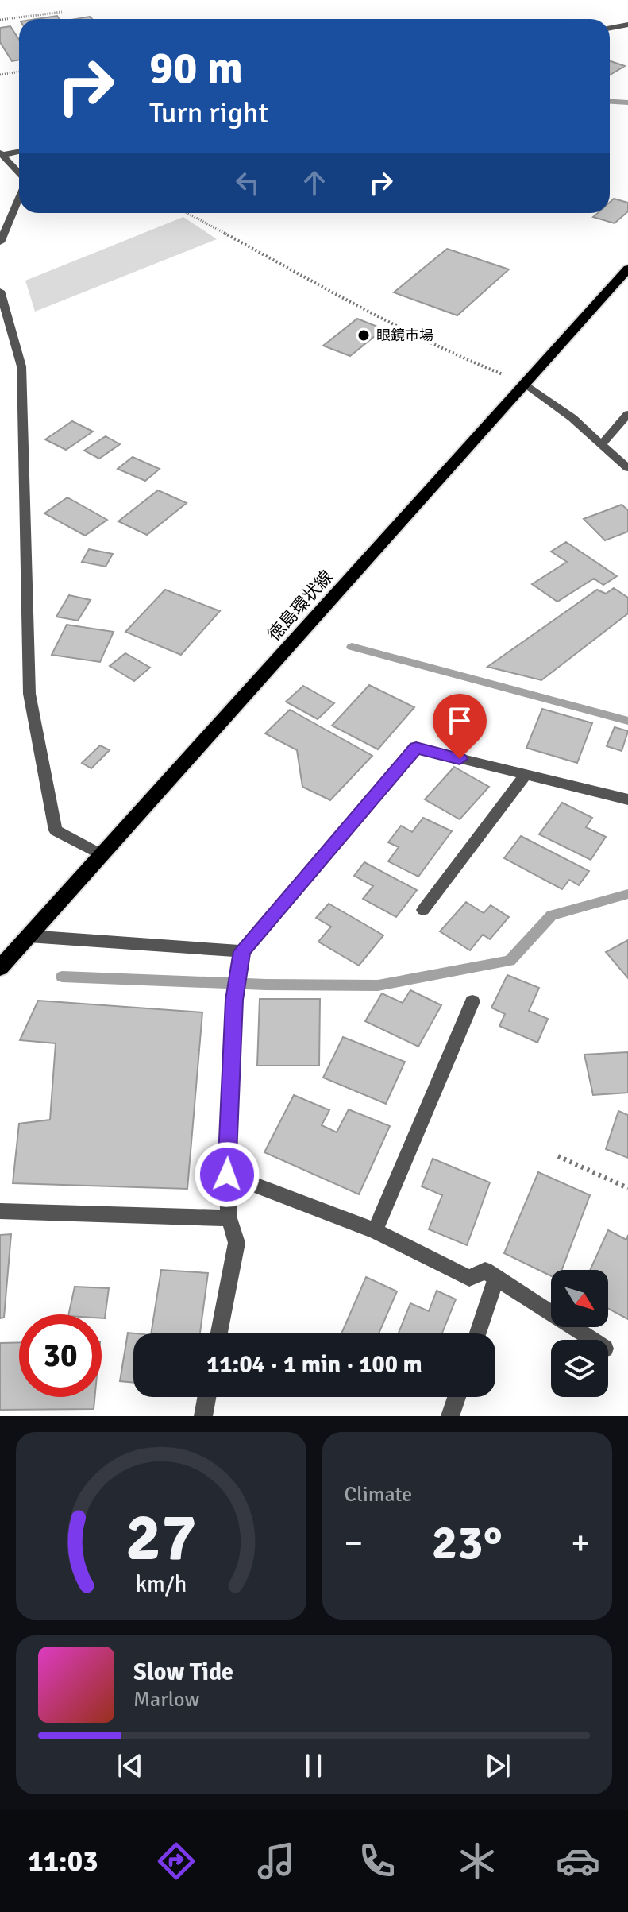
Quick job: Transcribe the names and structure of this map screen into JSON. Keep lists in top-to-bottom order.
{
  "streets": {
    "main road": ["徳島環状線"]
  },
  "places": ["眼鏡市場"],
  "north": "bottom right",
  "page": {
    "turn": ["90 m", "Turn right"],
    "limit": "30",
    "trip": "11:04 · 1 min · 100 m",
    "tile": "Climate",
    "heat": ["−", "23°", "+"],
    "song": ["Slow Tide", "Marlow"],
    "tabs": "11:03",
    "gauge": ["27", "km/h"]
  }
}
